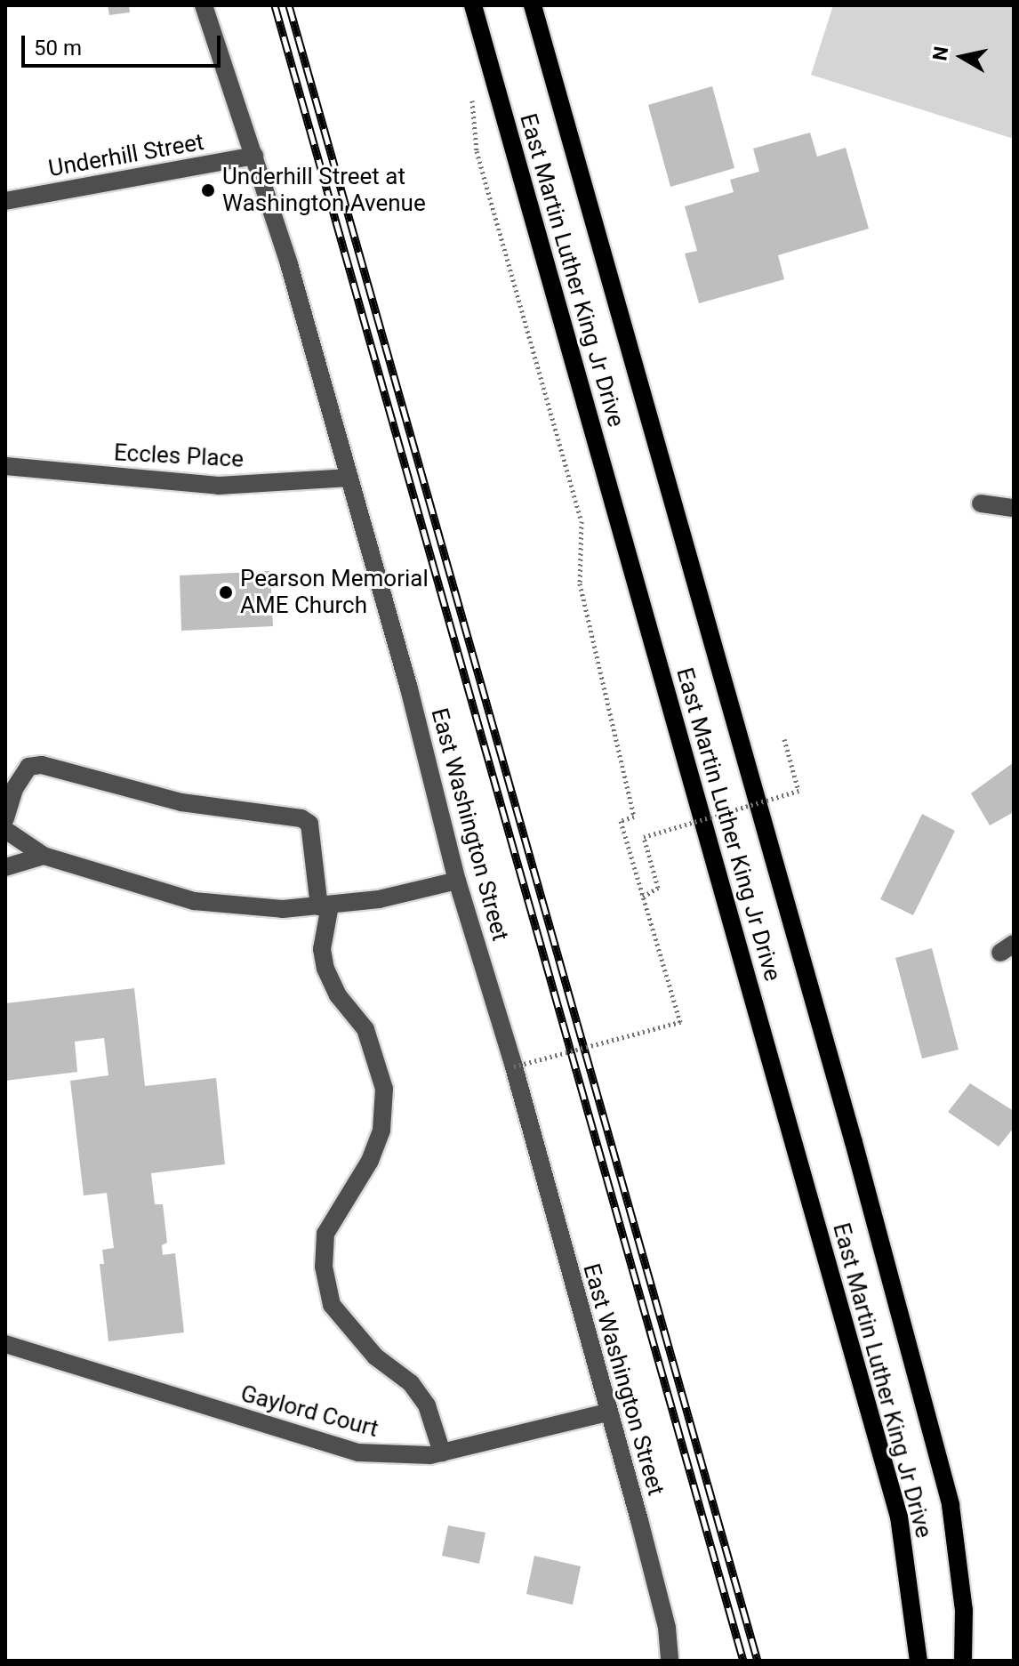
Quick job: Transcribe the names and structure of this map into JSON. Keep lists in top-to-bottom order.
{
  "streets": {
    "main road": ["East Martin Luther King Jr Drive"],
    "street": [
      "Underhill Street",
      "Eccles Place",
      "East Washington Street",
      "Gaylord Court"
    ]
  },
  "crossings": [
    ["Underhill Street", "East Washington Street"],
    ["Eccles Place", "East Washington Street"],
    ["East Washington Street", "Gaylord Court"]
  ],
  "places": ["Underhill Street at Washington Avenue", "Pearson Memorial AME Church"],
  "scale_bar": "50 m",
  "north": "left"
}
